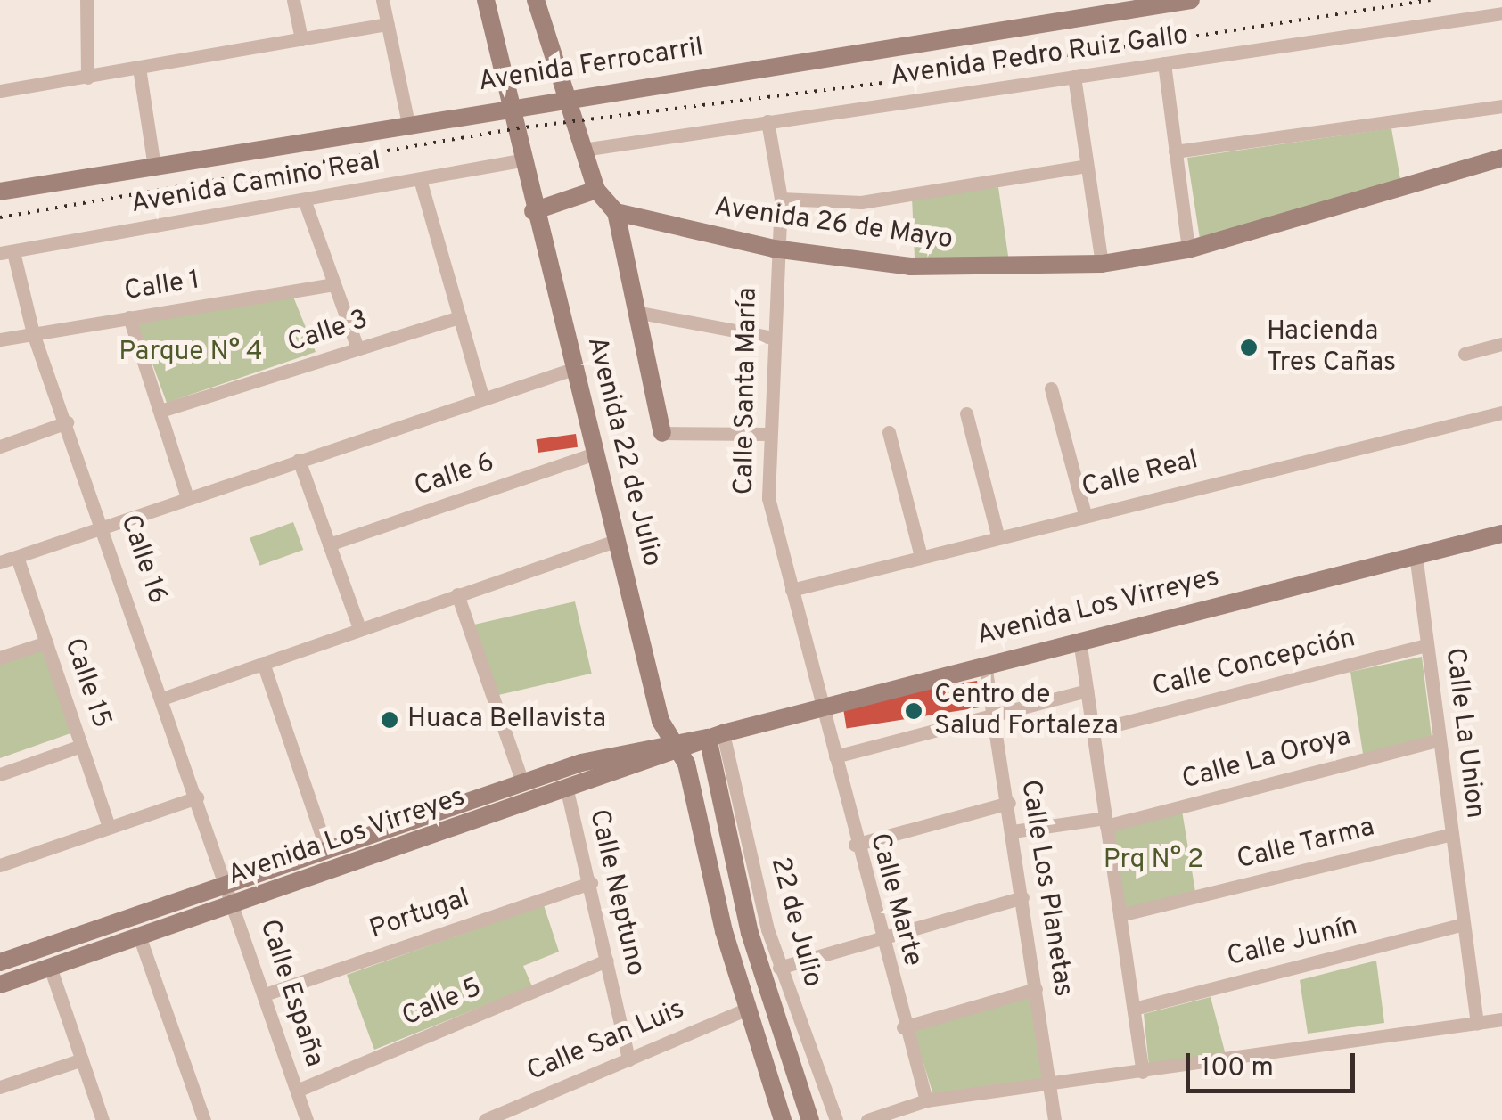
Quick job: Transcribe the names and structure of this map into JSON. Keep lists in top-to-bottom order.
{
  "streets": {
    "street": [
      "Avenida Pedro Ruiz Gallo",
      "Avenida Ferrocarril",
      "Avenida Camino Real",
      "Avenida 26 de Mayo",
      "Calle 1",
      "Calle 3",
      "Calle Santa María",
      "Avenida 22 de Julio",
      "Calle Real",
      "Calle 6",
      "Calle 16",
      "Avenida Los Virreyes",
      "Calle Concepción",
      "Calle 15",
      "Calle La Union",
      "Calle La Oroya",
      "Calle Tarma",
      "Calle Los Planetas",
      "Calle Neptuno",
      "Calle Marte",
      "Portugal",
      "22 de Julio",
      "Calle Junín",
      "Calle España",
      "Calle 5",
      "Calle San Luis"
    ]
  },
  "crossings": [
    ["Avenida Pedro Ruiz Gallo", "Calle Santa María"],
    ["Avenida Ferrocarril", "Avenida 22 de Julio"],
    ["Avenida Camino Real", "Avenida 22 de Julio"],
    ["Avenida Camino Real", "Calle 16"],
    ["Avenida 26 de Mayo", "Calle Santa María"],
    ["Calle 1", "Calle 16"],
    ["Calle Santa María", "Calle Real"],
    ["Calle Santa María", "Avenida Los Virreyes"],
    ["Calle Santa María", "Calle Marte"],
    ["Avenida 22 de Julio", "Calle 6"],
    ["Avenida 22 de Julio", "Avenida Los Virreyes"],
    ["Avenida 22 de Julio", "Calle San Luis"],
    ["Calle 16", "Avenida Los Virreyes"],
    ["Calle 16", "Calle España"],
    ["Avenida Los Virreyes", "Calle La Union"],
    ["Avenida Los Virreyes", "Calle Los Planetas"],
    ["Avenida Los Virreyes", "Calle Neptuno"],
    ["Avenida Los Virreyes", "Calle Marte"],
    ["Avenida Los Virreyes", "22 de Julio"],
    ["Avenida Los Virreyes", "Calle España"],
    ["Calle Concepción", "Calle La Union"],
    ["Calle La Union", "Calle La Oroya"],
    ["Calle La Union", "Calle Tarma"],
    ["Calle La Union", "Calle Junín"],
    ["Calle La Oroya", "Calle Los Planetas"],
    ["Calle Neptuno", "Portugal"],
    ["Calle Neptuno", "Calle 5"],
    ["Calle Neptuno", "Calle San Luis"],
    ["Portugal", "Calle España"],
    ["Calle España", "Calle 5"]
  ],
  "parks": ["Parque N° 4", "Prq N° 2"],
  "places": ["Hacienda Tres Cañas", "Centro de Salud Fortaleza", "Huaca Bellavista"],
  "scale_bar": "100 m"
}
